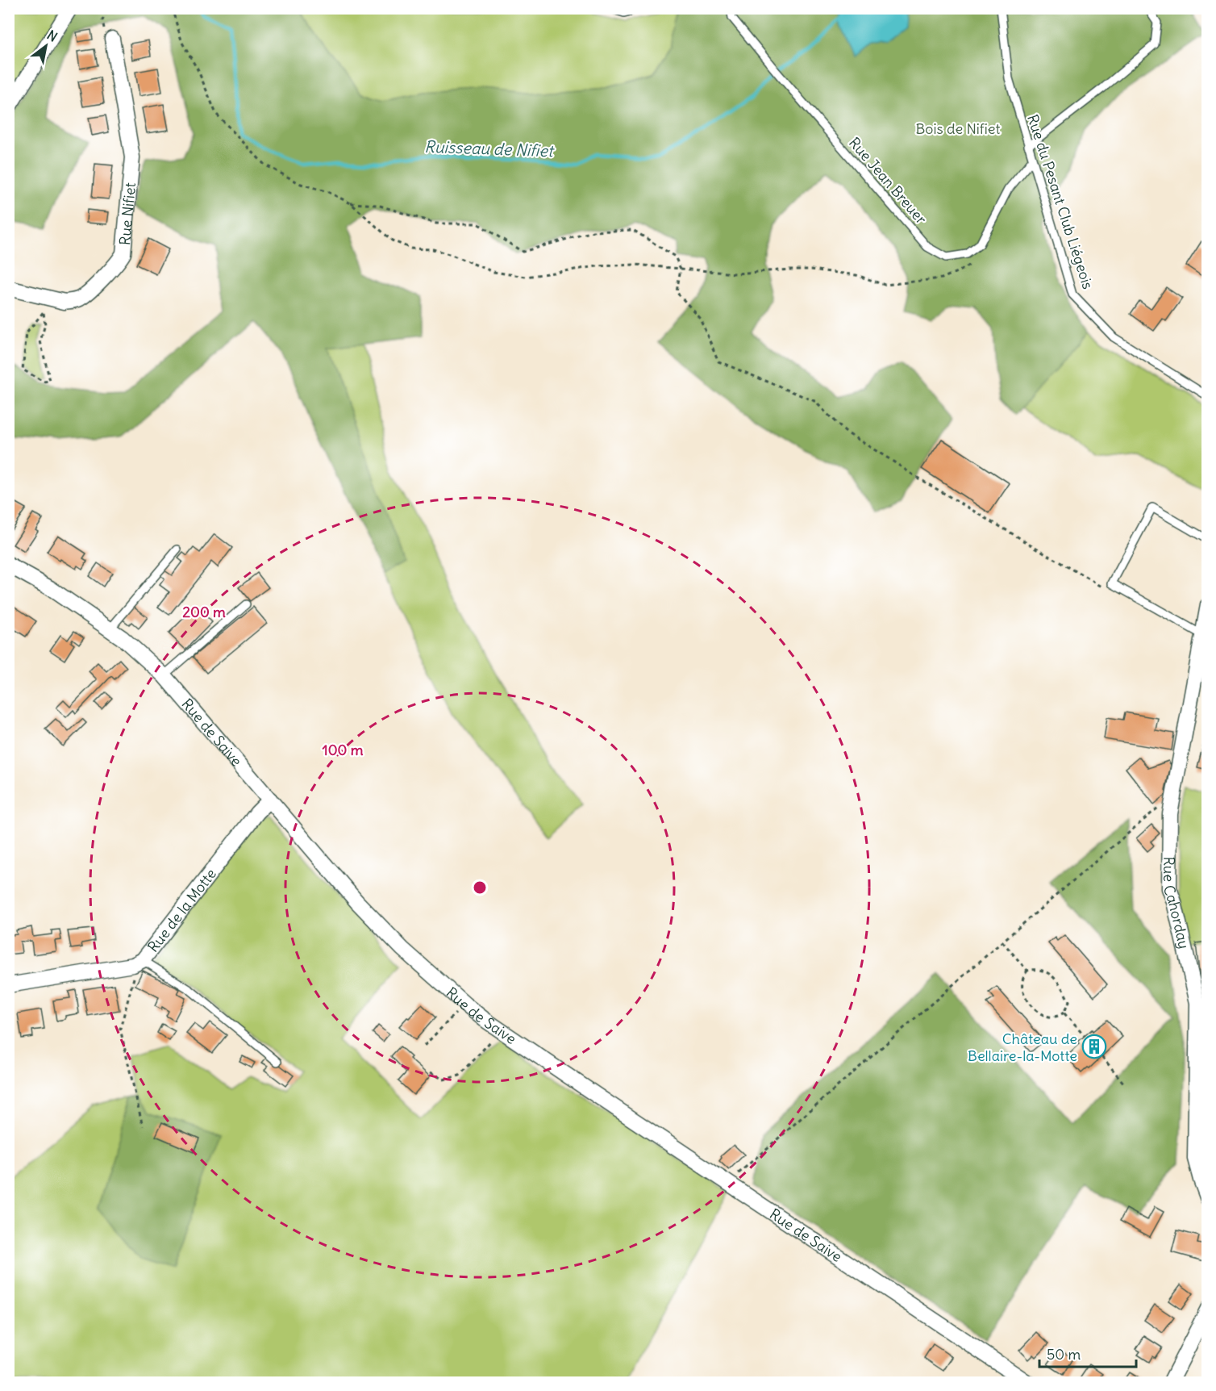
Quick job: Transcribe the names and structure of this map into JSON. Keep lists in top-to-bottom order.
{
  "streets": {
    "street": [
      "Rue Nifiet",
      "Rue de Saive",
      "Rue Cahorday",
      "Rue de la Motte"
    ],
    "lane": ["Rue Jean Breuer", "Rue du Pesant Club Liégeois"]
  },
  "crossings": [
    ["Rue de Saive", "Rue de la Motte"]
  ],
  "water": ["Ruisseau de Nifiet"],
  "parks": ["Bois de Nifiet"],
  "places": {
    "building": ["Château de Bellaire-la-Motte"]
  },
  "scale_bar": "50 m",
  "north": "top right",
  "rings": ["200 m", "100 m"]
}
